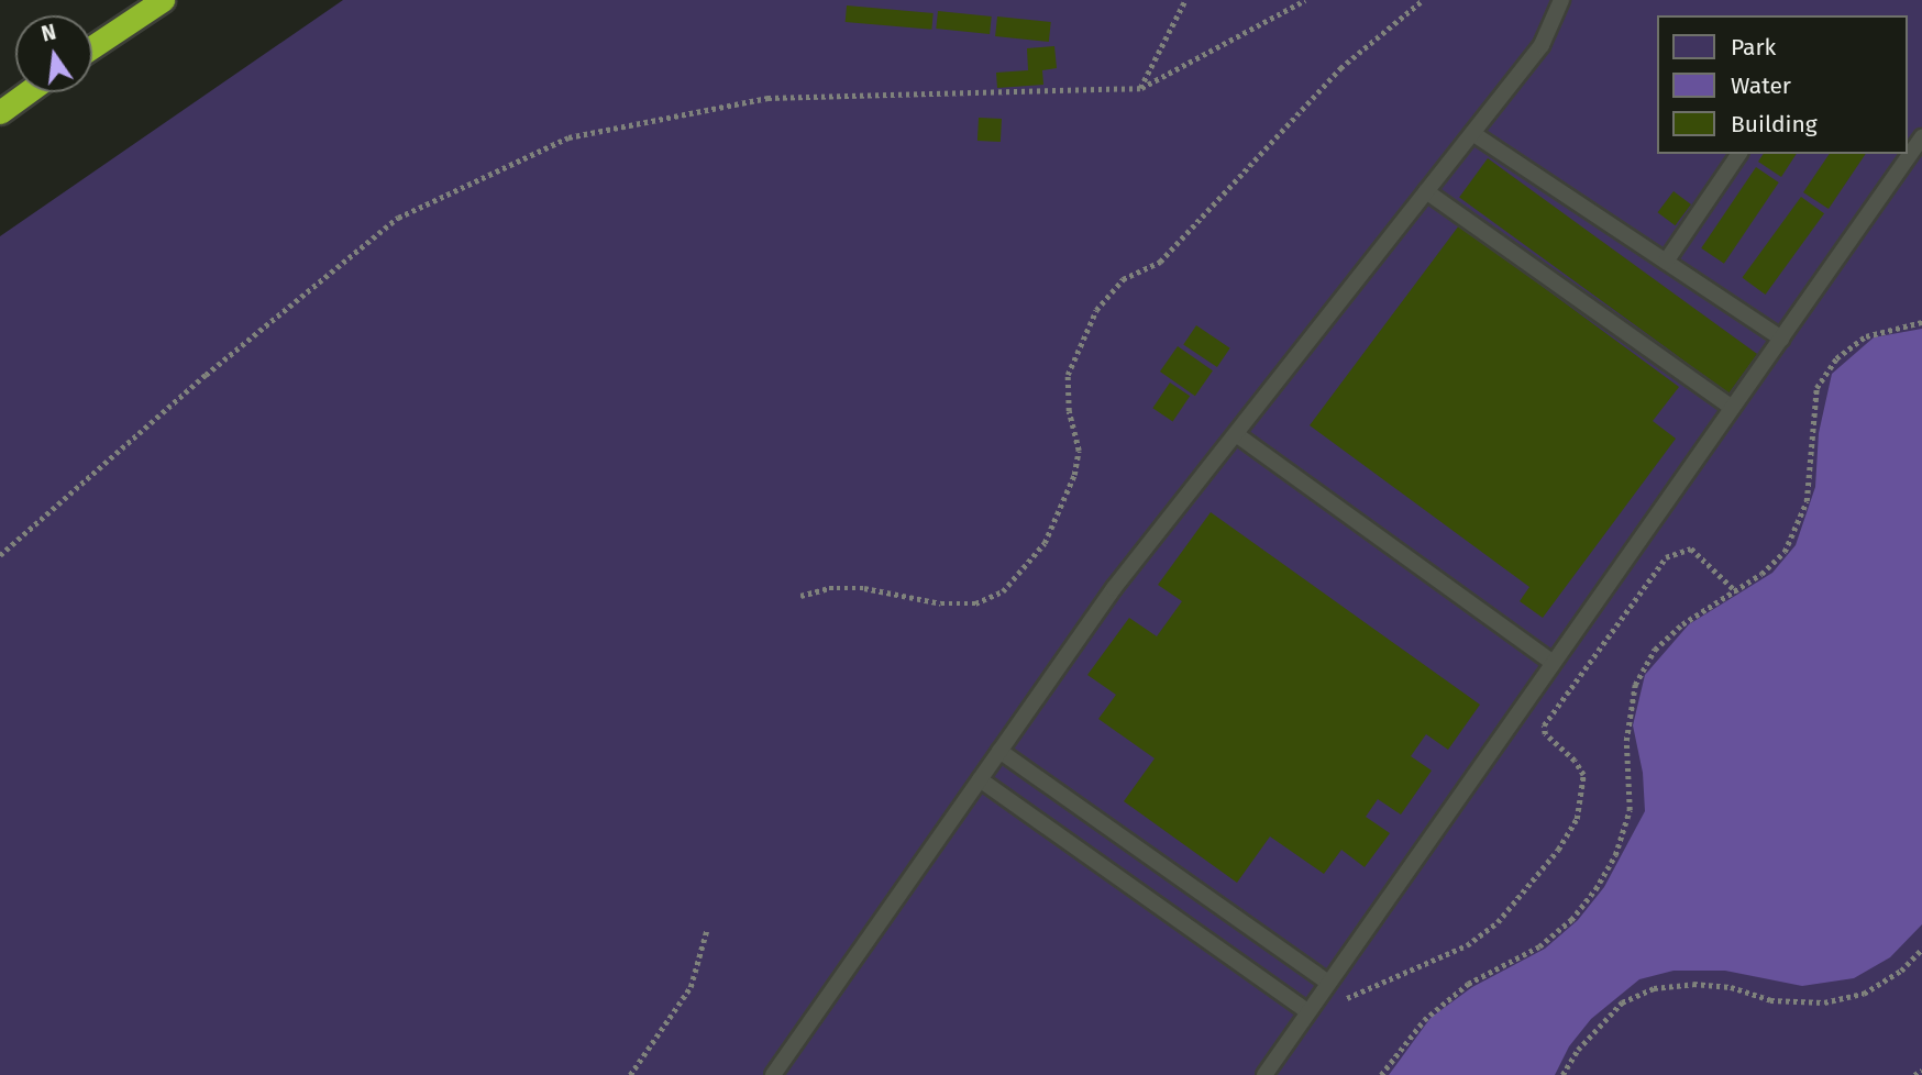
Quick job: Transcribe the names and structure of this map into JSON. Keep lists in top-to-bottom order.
{
  "legend": ["Park", "Water", "Building"],
  "north": "top"
}
